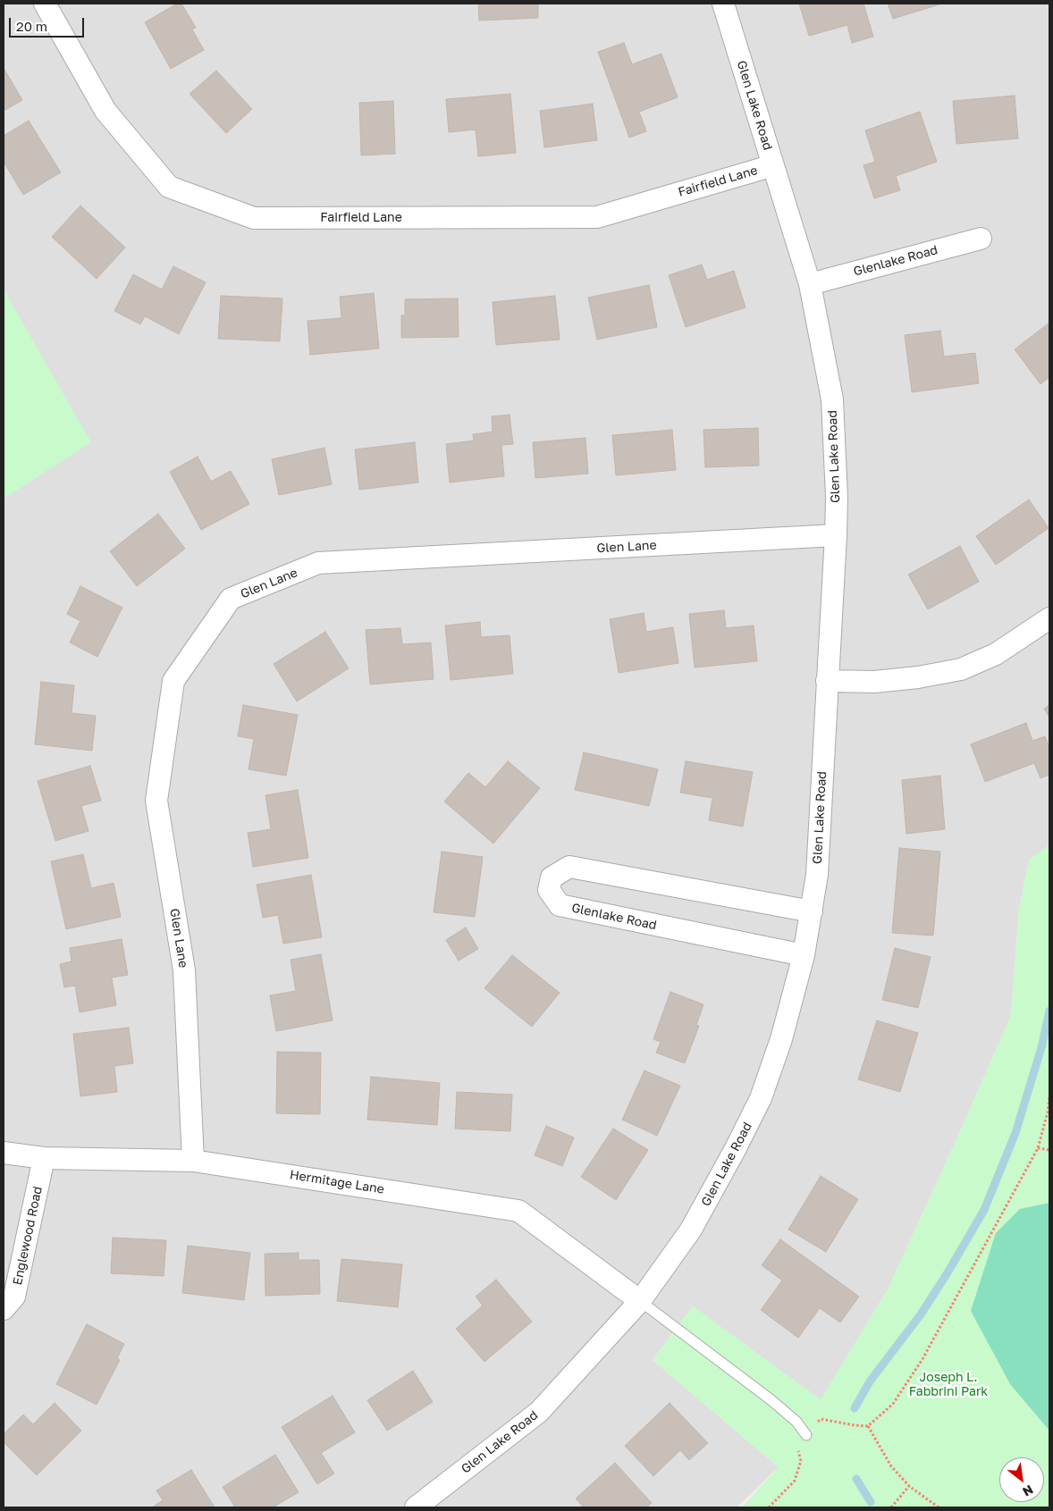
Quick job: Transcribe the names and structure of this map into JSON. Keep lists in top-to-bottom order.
{
  "streets": {
    "street": [
      "Glen Lake Road",
      "Fairfield Lane",
      "Glenlake Road",
      "Glen Lane",
      "Hermitage Lane",
      "Englewood Road"
    ]
  },
  "crossings": [
    ["Glen Lake Road", "Fairfield Lane"],
    ["Glen Lake Road", "Glenlake Road"],
    ["Glen Lake Road", "Glen Lane"],
    ["Glen Lake Road", "Hermitage Lane"],
    ["Glen Lane", "Hermitage Lane"],
    ["Hermitage Lane", "Englewood Road"]
  ],
  "parks": ["Joseph L. Fabbrini Park"],
  "scale_bar": "20 m",
  "north": "bottom right"
}
